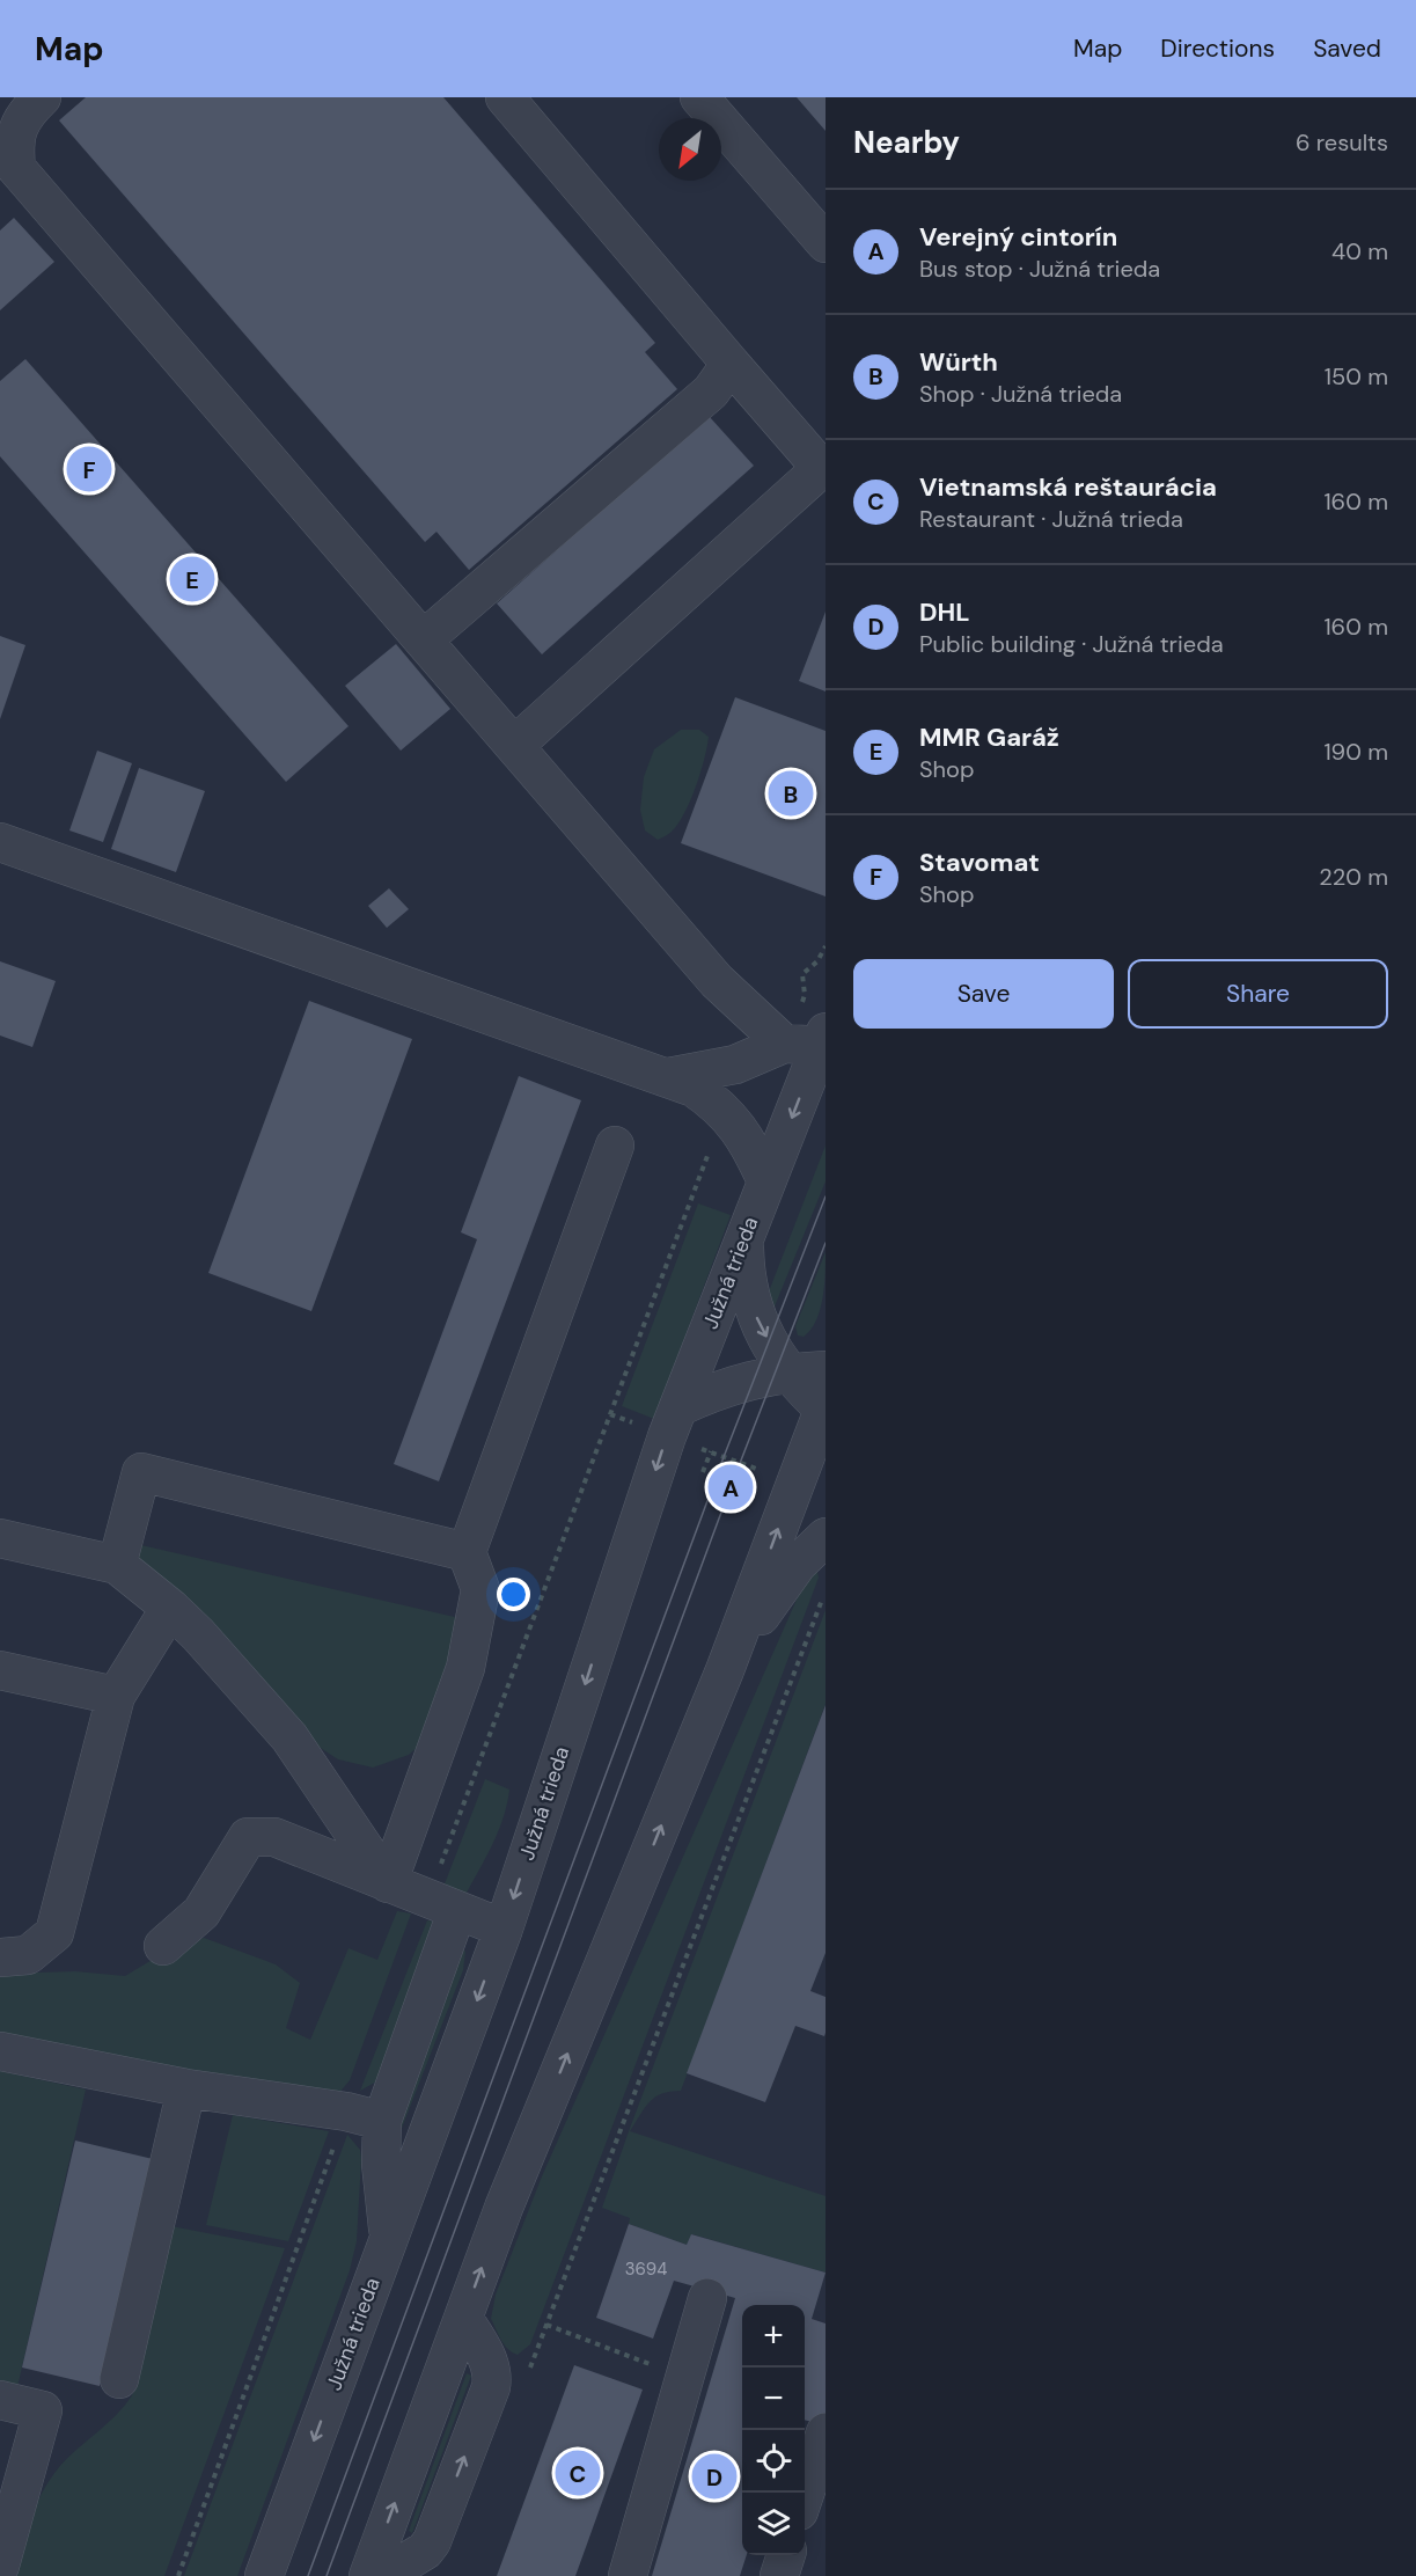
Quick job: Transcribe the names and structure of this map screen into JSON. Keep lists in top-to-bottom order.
{
  "streets": {
    "street": ["Južná trieda"]
  },
  "house_numbers": ["3694"],
  "north": "bottom left",
  "page": {
    "header": "Map",
    "nav": ["Map", "Directions", "Saved"],
    "heading": ["Nearby", "6 results"],
    "list": [
      {
        "mark": "A",
        "name": "Verejný cintorín",
        "note": "Bus stop · Južná trieda",
        "value": "40 m"
      },
      {
        "mark": "B",
        "name": "Würth",
        "note": "Shop · Južná trieda",
        "value": "150 m"
      },
      {
        "mark": "C",
        "name": "Vietnamská reštaurácia",
        "note": "Restaurant · Južná trieda",
        "value": "160 m"
      },
      {
        "mark": "D",
        "name": "DHL",
        "note": "Public building · Južná trieda",
        "value": "160 m"
      },
      {
        "mark": "E",
        "name": "MMR Garáž",
        "note": "Shop",
        "value": "190 m"
      },
      {
        "mark": "F",
        "name": "Stavomat",
        "note": "Shop",
        "value": "220 m"
      }
    ],
    "pins": [
      "F",
      "E",
      "B",
      "A",
      "C",
      "D"
    ],
    "buttons": ["Save", "Share"],
    "map_buttons": ["+", "−"]
  }
}
